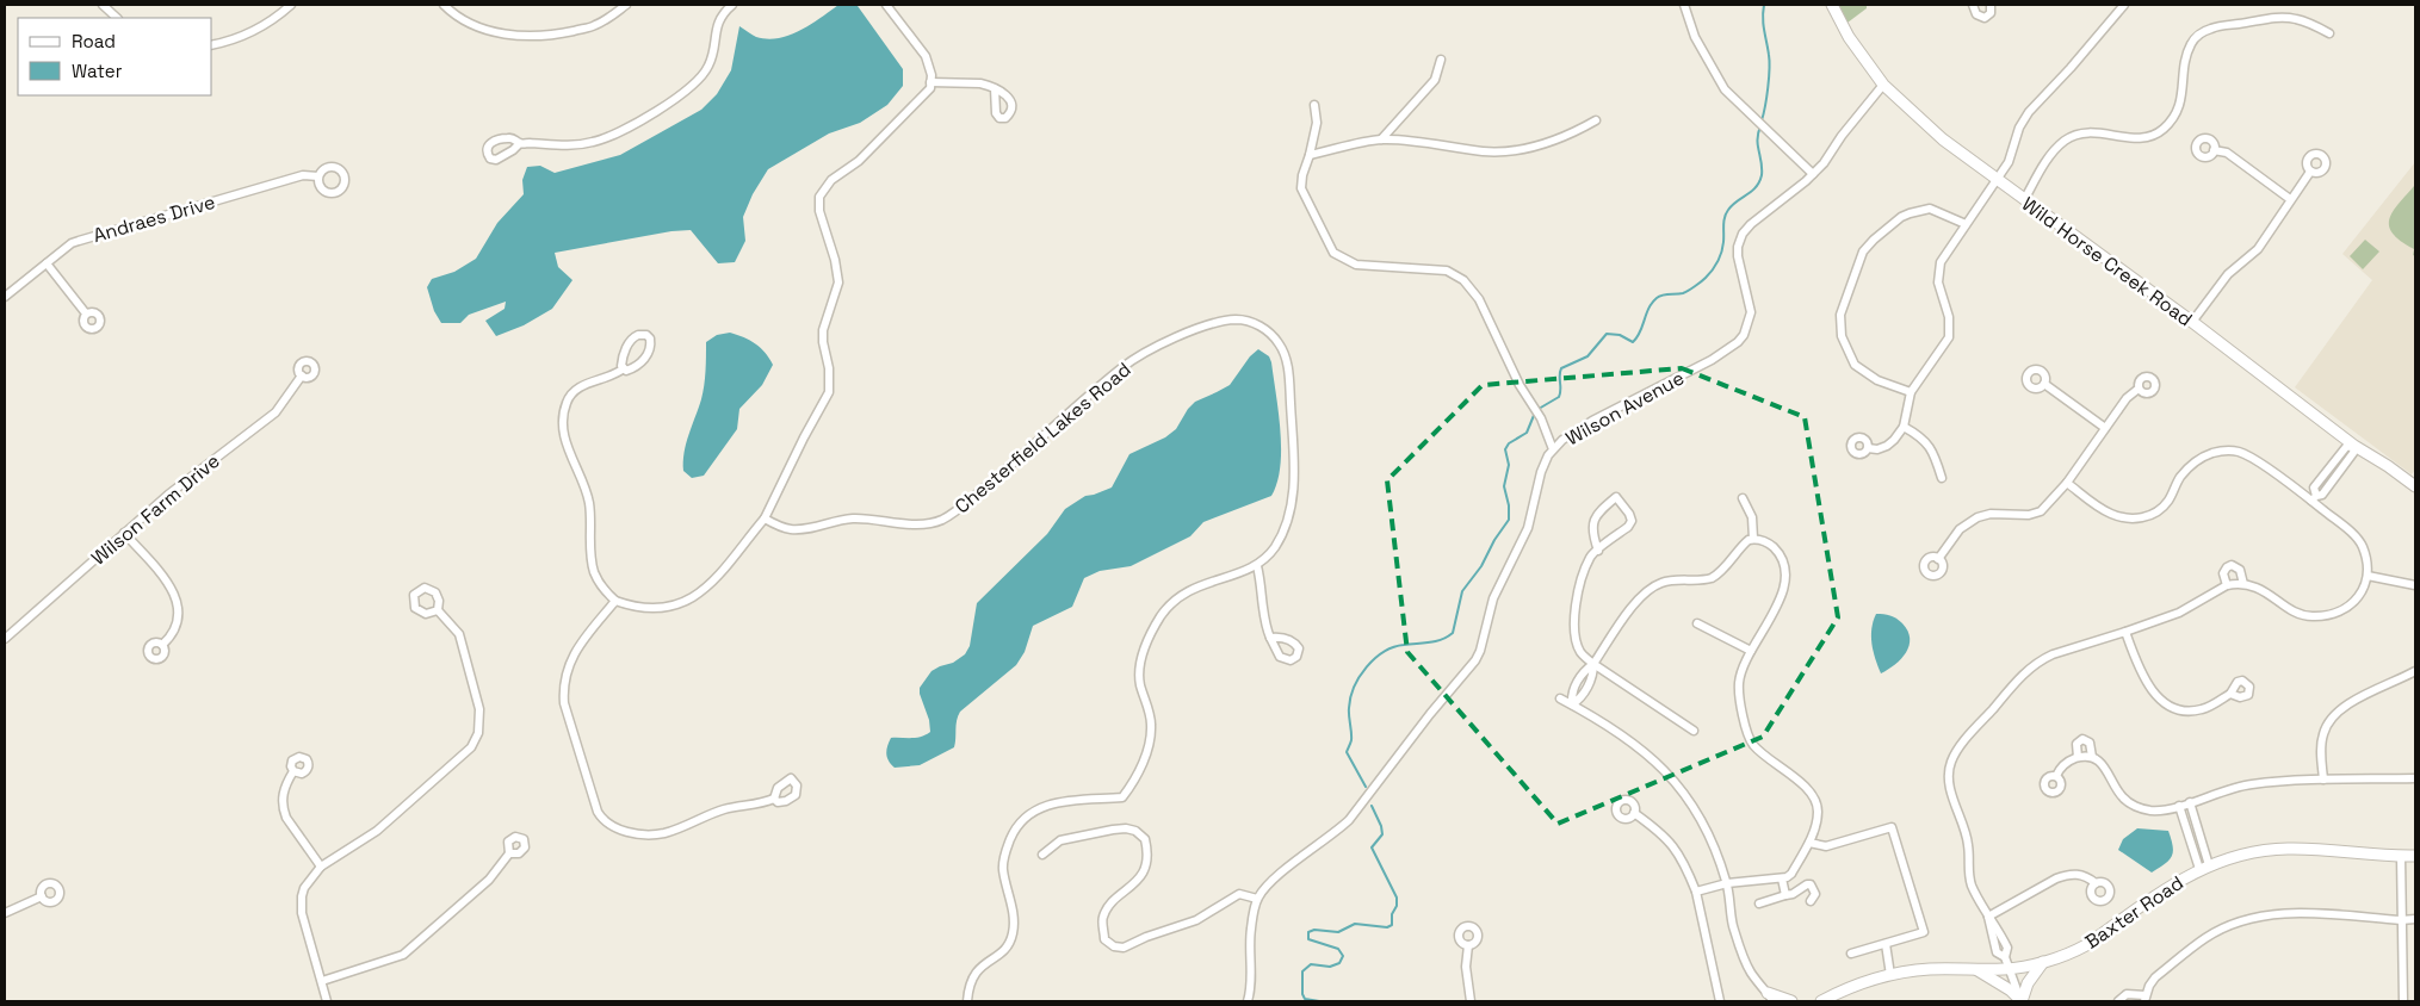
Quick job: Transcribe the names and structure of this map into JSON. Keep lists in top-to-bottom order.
{
  "streets": {
    "main road": ["Wild Horse Creek Road", "Baxter Road"],
    "street": [
      "Andraes Drive",
      "Wilson Avenue",
      "Chesterfield Lakes Road",
      "Wilson Farm Drive"
    ]
  },
  "crossings": [
    ["Wild Horse Creek Road", "Wilson Avenue"]
  ],
  "legend": ["Road", "Water"]
}
